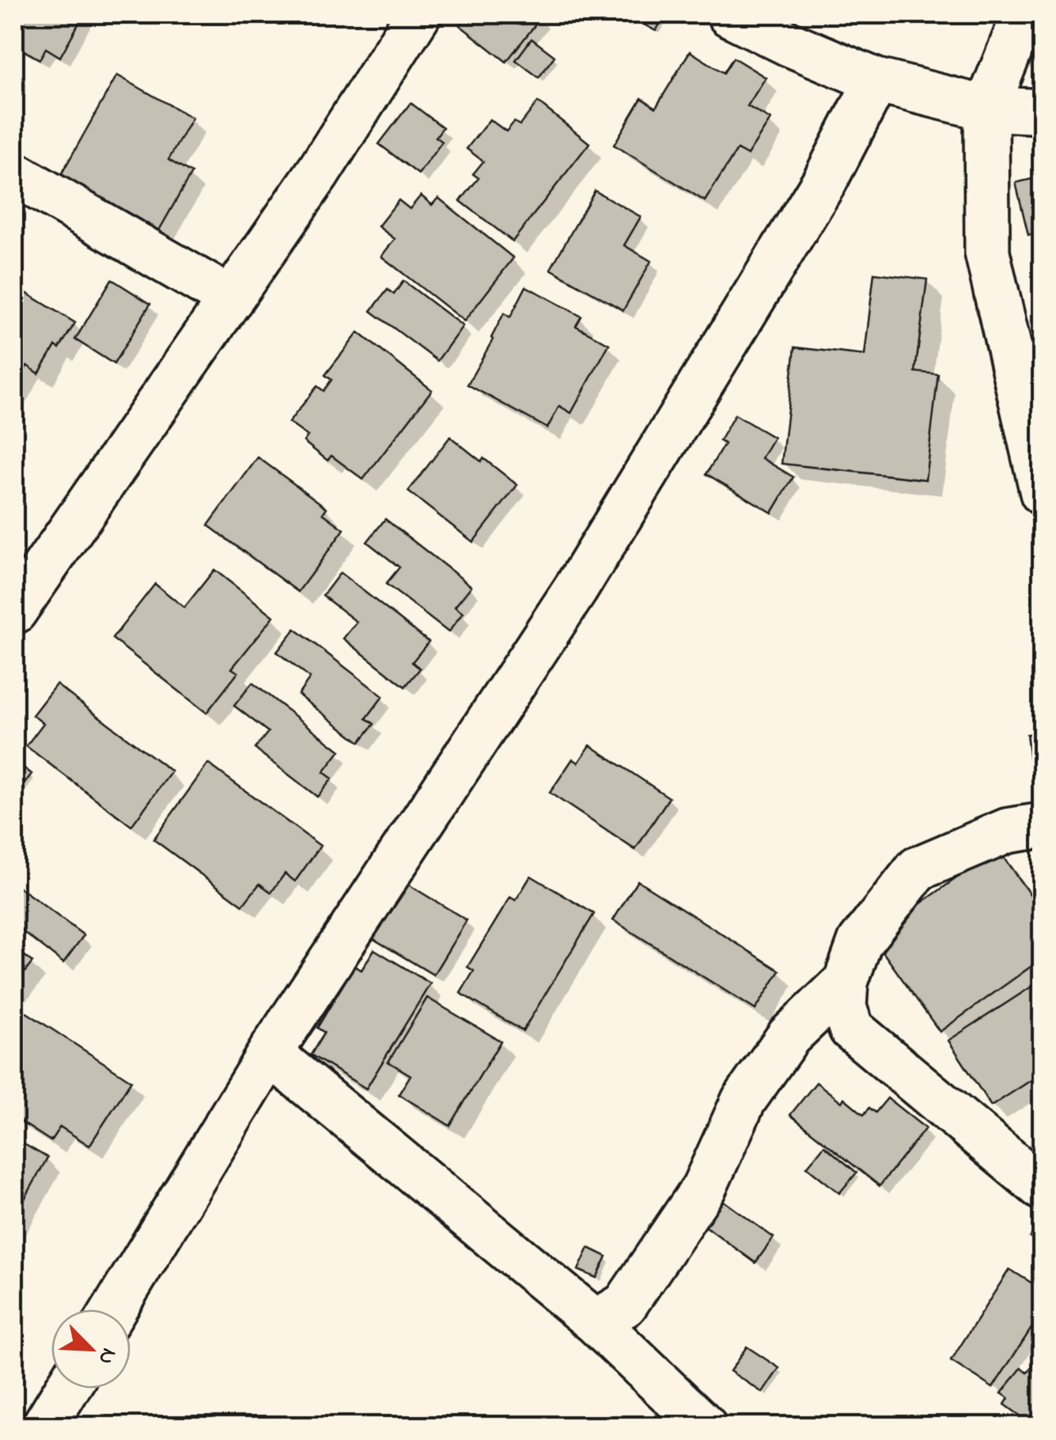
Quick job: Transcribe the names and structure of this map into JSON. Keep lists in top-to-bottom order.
{
  "north": "bottom right"
}
